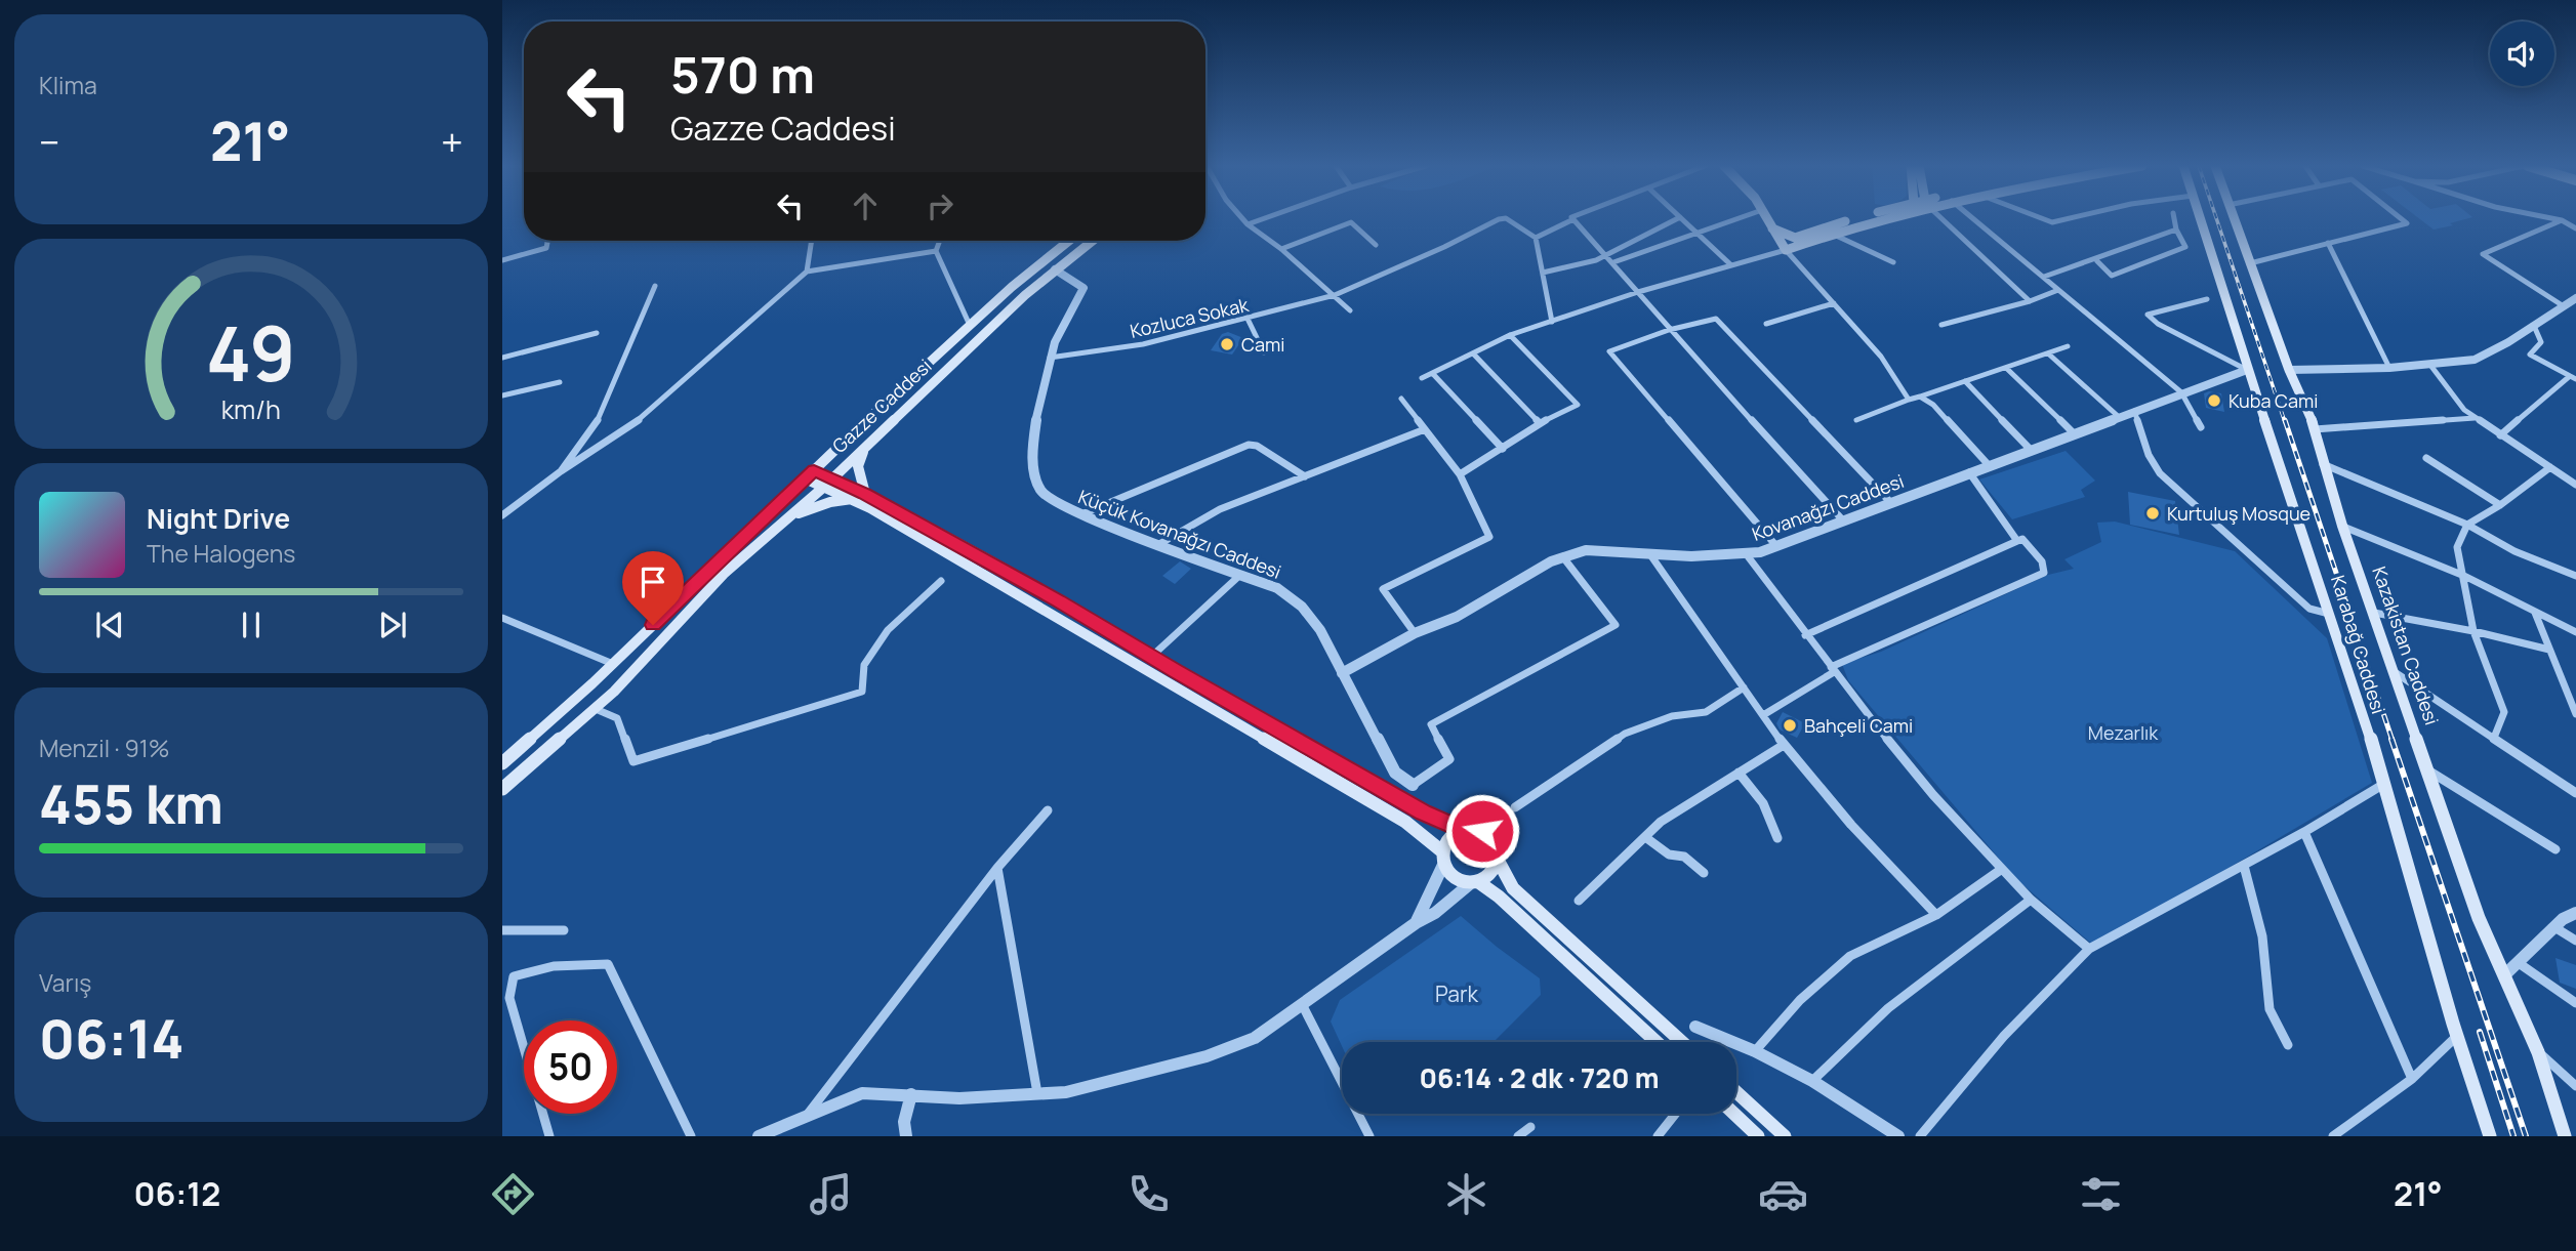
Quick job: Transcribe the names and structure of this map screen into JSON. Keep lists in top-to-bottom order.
{
  "streets": {
    "main road": ["Gazze Caddesi", "Karabağ Caddesi", "Kazakistan Caddesi"],
    "street": ["Kozluca Sokak", "Kovanağzı Caddesi", "Küçük Kovanağzı Caddesi"]
  },
  "crossings": [
    ["Kozluca Sokak", "Küçük Kovanağzı Caddesi"],
    ["Gazze Caddesi", "Küçük Kovanağzı Caddesi"],
    ["Kovanağzı Caddesi", "Küçük Kovanağzı Caddesi"],
    ["Kovanağzı Caddesi", "Karabağ Caddesi"]
  ],
  "parks": ["Mezarlık", "Park"],
  "places": [
    "Cami",
    "Kuba Cami",
    "Kurtuluş Mosque",
    "Bahçeli Cami"
  ],
  "page": {
    "tile": [
      "Klima",
      ["Menzil · 91%", "455 km"],
      ["Varış", "06:14"]
    ],
    "turn": ["570 m", "Gazze Caddesi"],
    "heat": ["−", "21°", "+"],
    "song": ["Night Drive", "The Halogens"],
    "limit": "50",
    "trip": "06:14 · 2 dk · 720 m",
    "tabs": ["06:12", "21°"],
    "gauge": ["49", "km/h"]
  }
}
